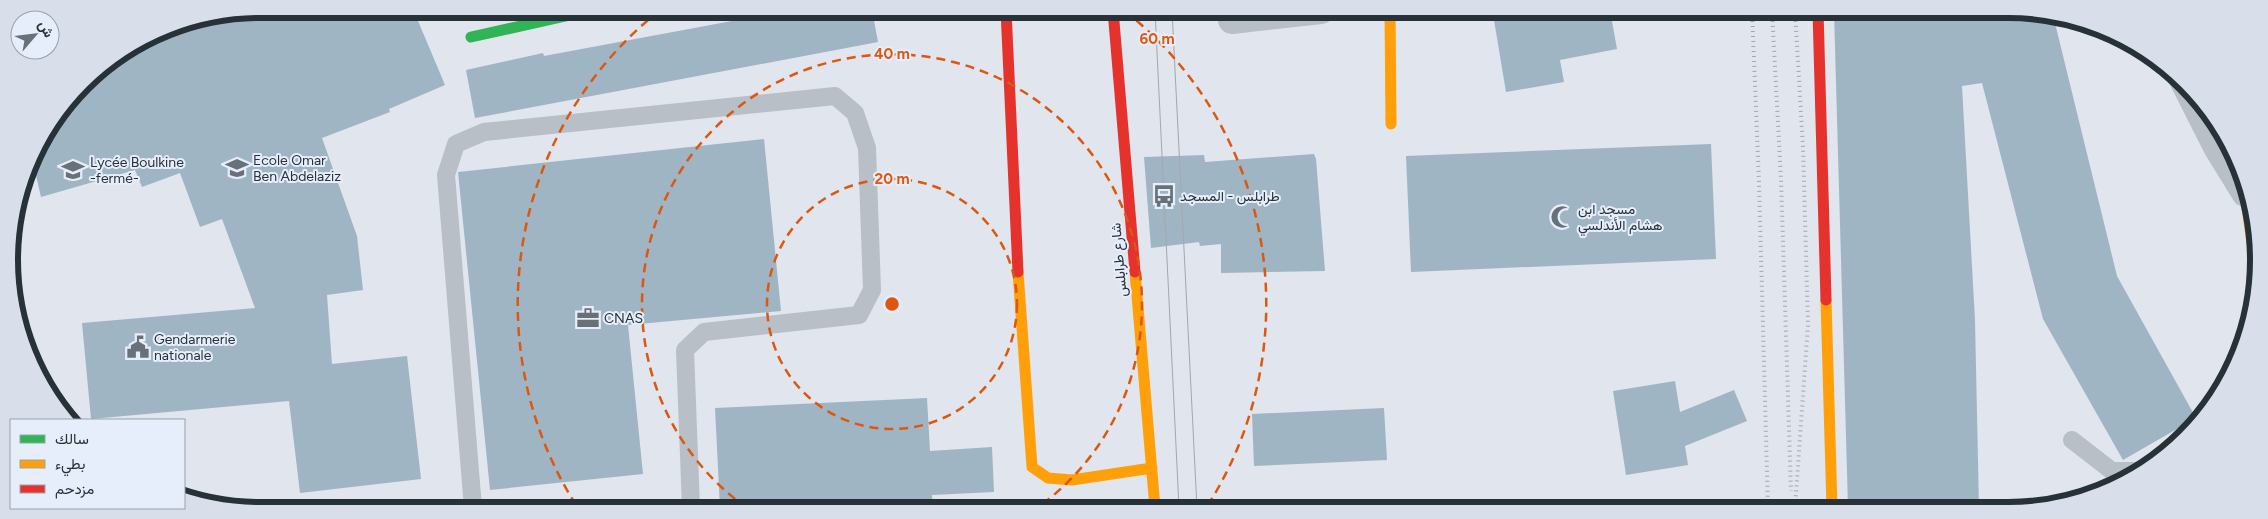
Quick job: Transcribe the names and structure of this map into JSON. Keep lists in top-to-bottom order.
{
  "streets": {
    "main road": ["شارع طرابلس"]
  },
  "places": {
    "school or university": ["Ecole Omar Ben Abdelaziz", "Lycée Boulkine -fermé-"],
    "bus stop": ["طرابلس - المسجد"],
    "mosque": ["مسجد ابن هشام الأندلسي"],
    "office": ["CNAS"],
    "public building": ["Gendarmerie nationale"]
  },
  "legend": ["سالك", "بطيء", "مزدحم"],
  "north": "top right",
  "rings": ["60 m", "40 m", "20 m"]
}
